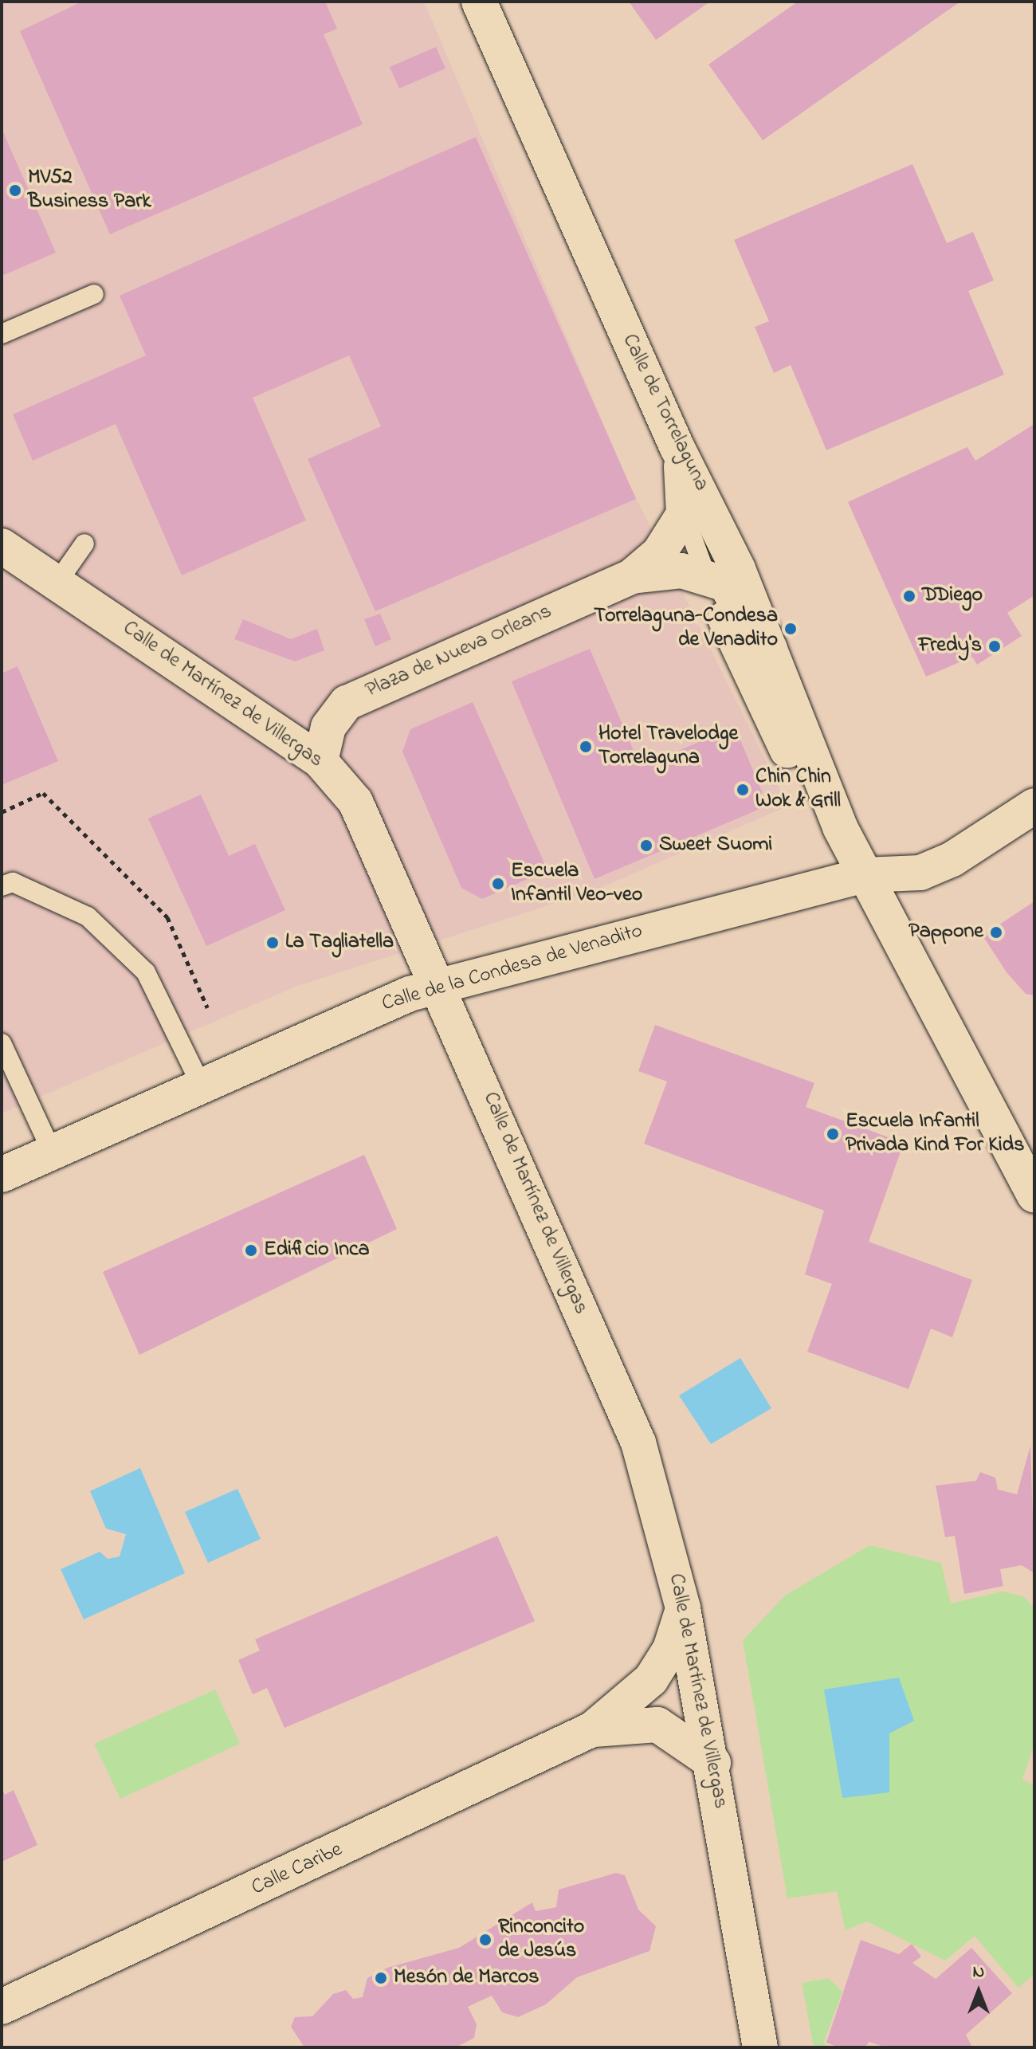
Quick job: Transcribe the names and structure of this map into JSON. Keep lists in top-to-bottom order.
{
  "streets": {
    "street": [
      "Calle de Torrelaguna",
      "Plaza de Nueva Orleans",
      "Calle de Martínez de Villergas",
      "Calle de la Condesa de Venadito",
      "Calle Caribe"
    ]
  },
  "crossings": [
    ["Calle de Torrelaguna", "Plaza de Nueva Orleans"],
    ["Calle de Torrelaguna", "Calle de la Condesa de Venadito"],
    ["Plaza de Nueva Orleans", "Calle de Martínez de Villergas"],
    ["Calle de Martínez de Villergas", "Calle de la Condesa de Venadito"],
    ["Calle de Martínez de Villergas", "Calle Caribe"]
  ],
  "places": [
    "MV52 Business Park",
    "DDiego",
    "Torrelaguna-Condesa de Venadito",
    "Fredy's",
    "Hotel Travelodge Torrelaguna",
    "Chin Chin Wok & Grill",
    "Sweet Suomi",
    "Escuela Infantil Veo-veo",
    "Pappone",
    "La Tagliatella",
    "Escuela Infantil Privada Kind For Kids",
    "Edificio Inca",
    "Rinconcito de Jesús",
    "Mesón de Marcos"
  ],
  "north": "top"
}
